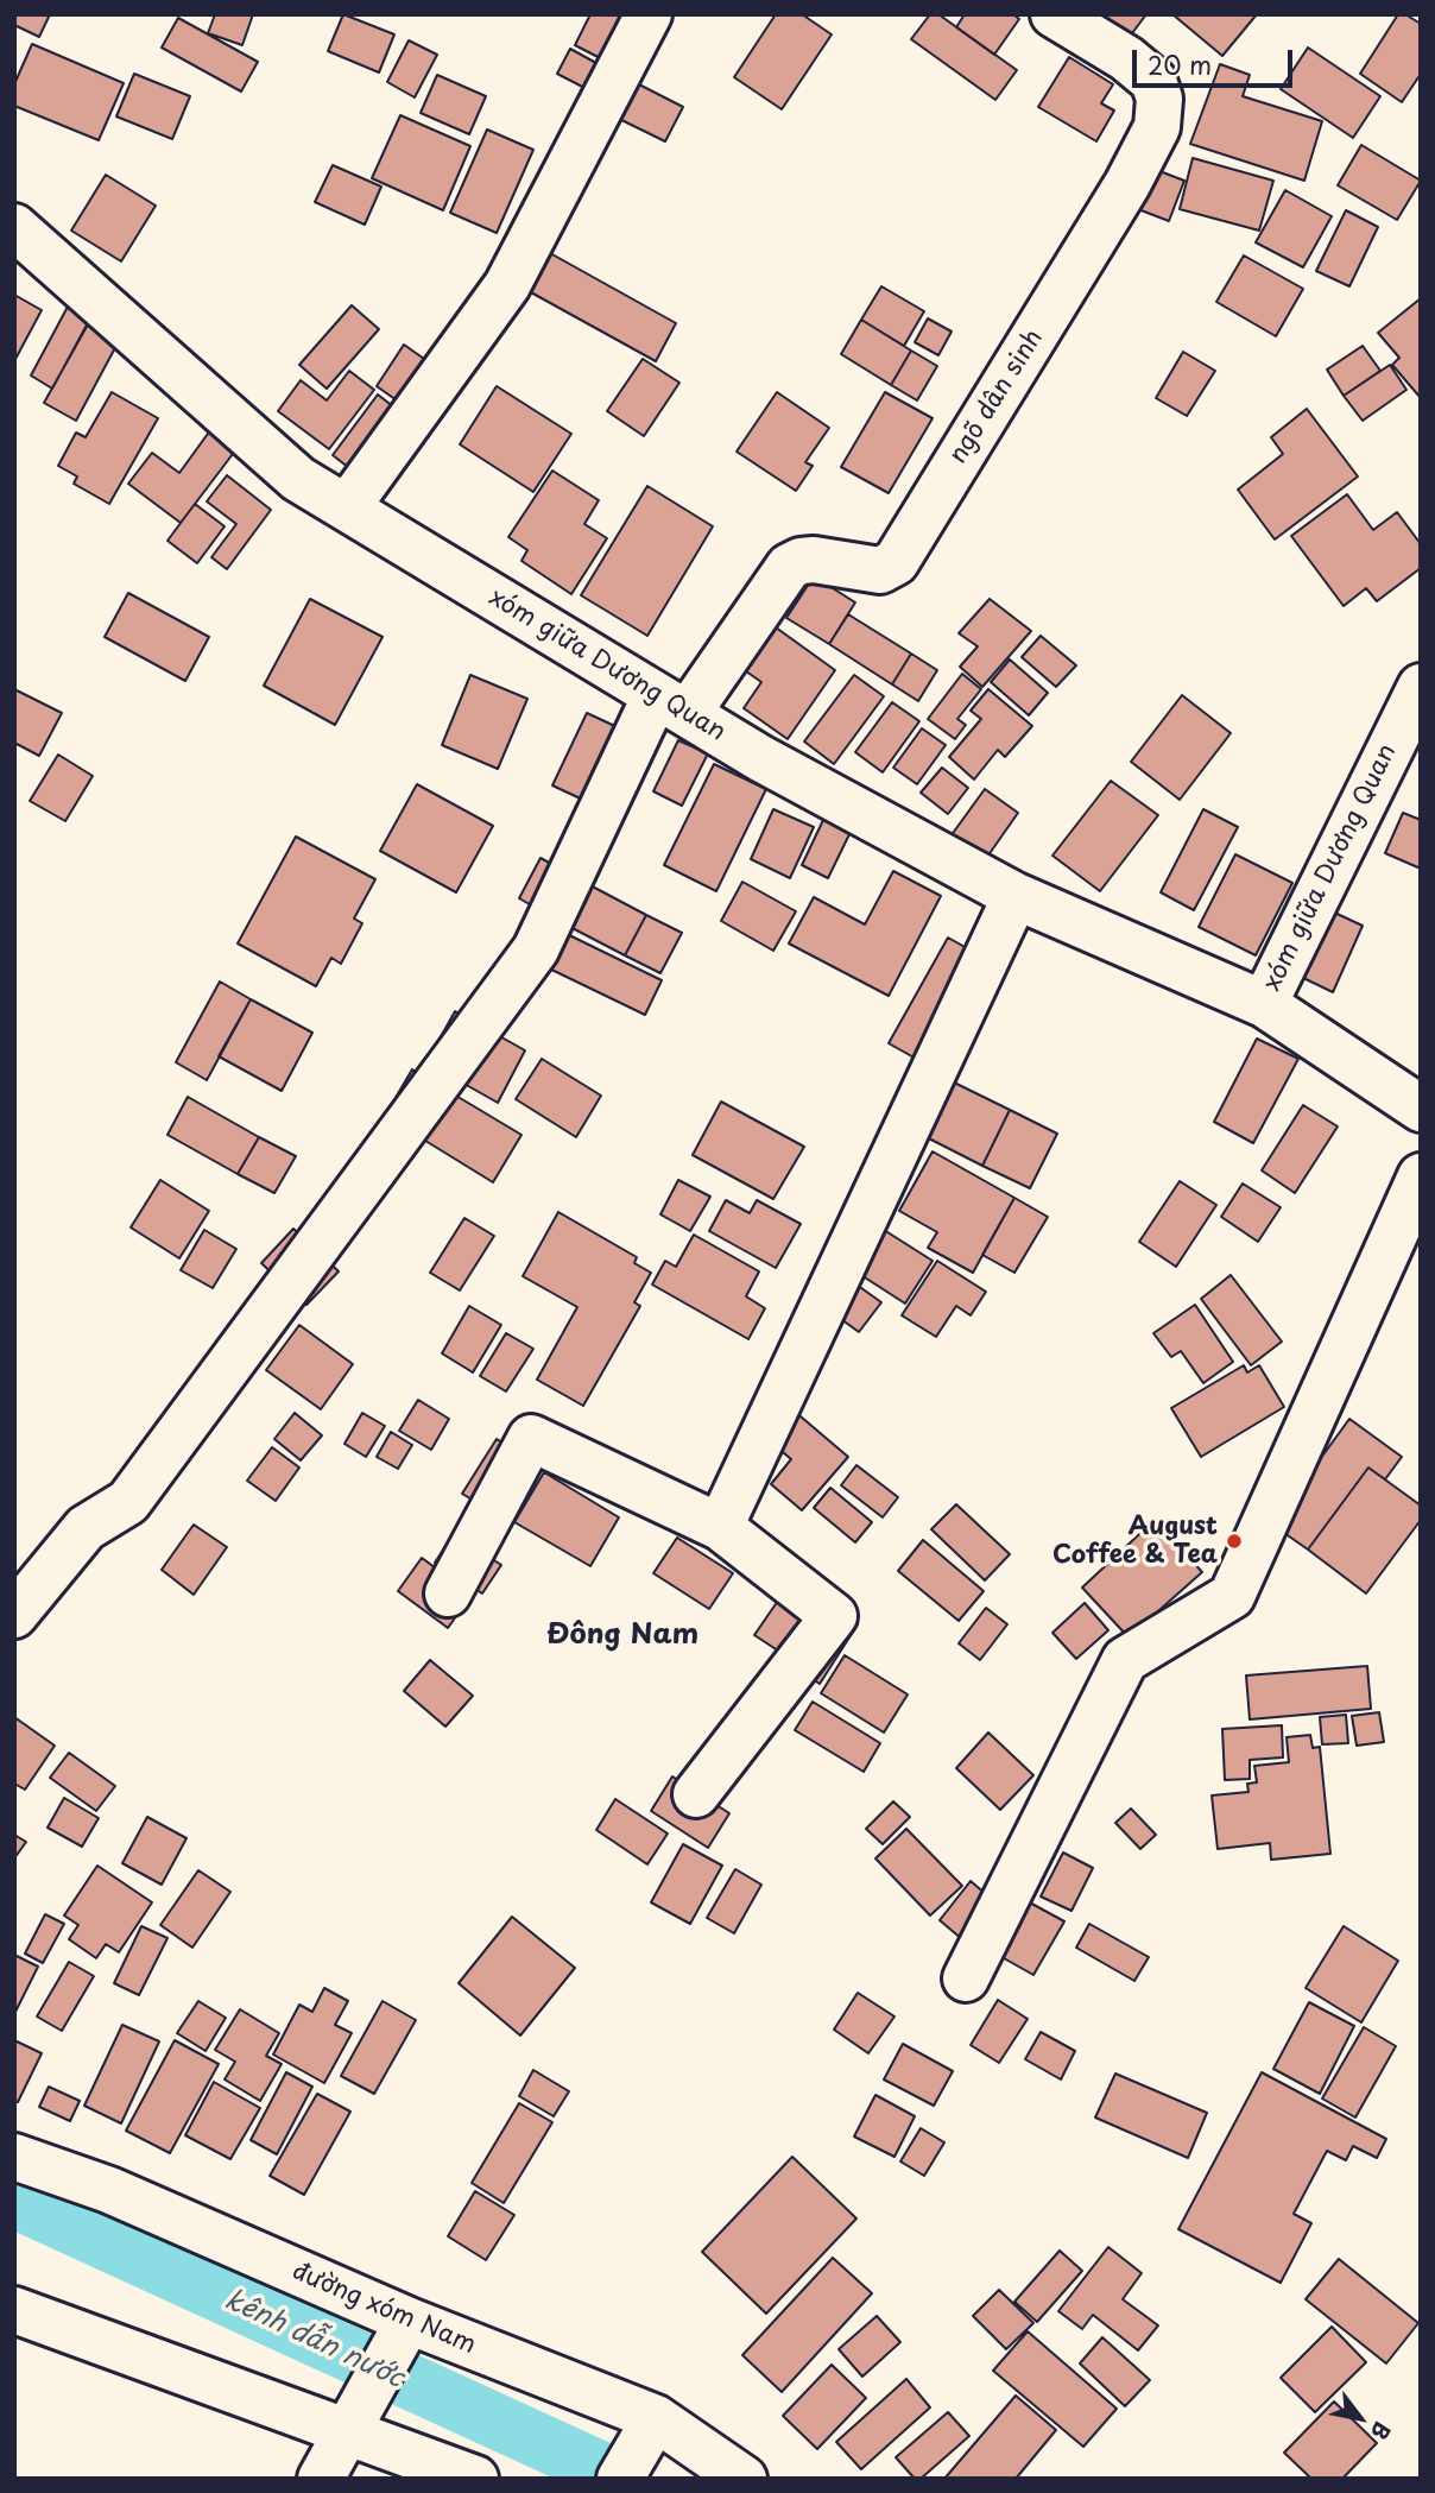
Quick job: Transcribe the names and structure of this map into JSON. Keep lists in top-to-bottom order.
{
  "streets": {
    "lane": ["ngõ dân sinh", "xóm giữa Dương Quan", "đường xóm Nam"]
  },
  "crossings": [
    ["ngõ dân sinh", "xóm giữa Dương Quan"]
  ],
  "districts": ["Đông Nam"],
  "water": ["kênh dẫn nước"],
  "places": ["August Coffee & Tea"],
  "scale_bar": "20 m",
  "north": "bottom right"
}
